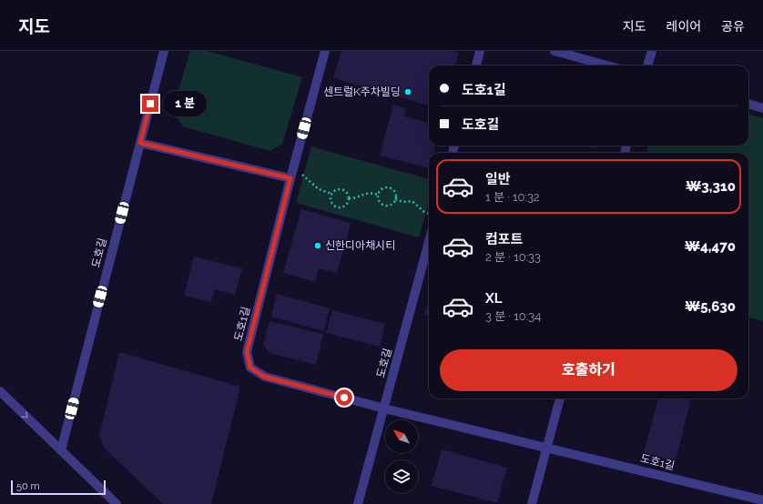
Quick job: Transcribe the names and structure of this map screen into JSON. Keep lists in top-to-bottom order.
{
  "streets": {
    "street": ["도호길", "도호1길"]
  },
  "crossings": [
    ["도호길", "도호1길"]
  ],
  "places": ["센트럴K주차빌딩", "신한디아채시티"],
  "scale_bar": "50 m",
  "north": "top left",
  "page": {
    "header": "지도",
    "nav": ["지도", "레이어", "공유"],
    "banner": ["도호1길", "도호길"],
    "bubble": "1 분",
    "list": [
      {
        "name": "일반",
        "note": "1 분 · 10:32",
        "value": "₩3,310"
      },
      {
        "name": "컴포트",
        "note": "2 분 · 10:33",
        "value": "₩4,470"
      },
      {
        "name": "XL",
        "note": "3 분 · 10:34",
        "value": "₩5,630"
      }
    ],
    "buttons": "호출하기",
    "scale": "50 m"
  }
}
